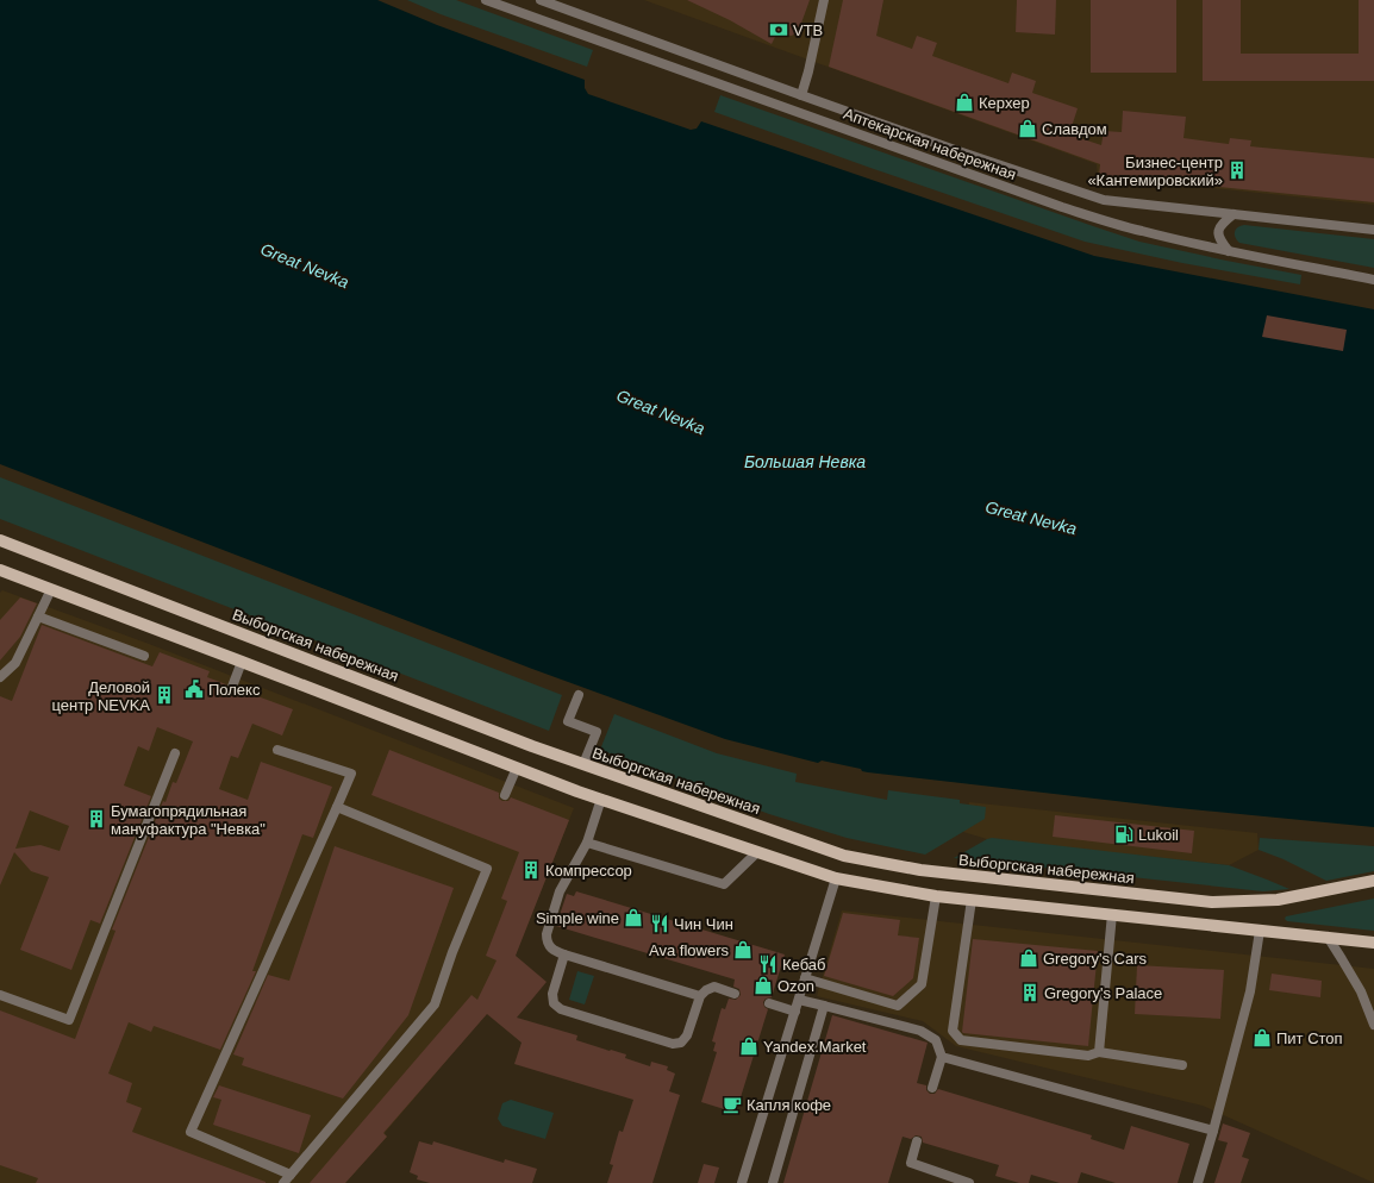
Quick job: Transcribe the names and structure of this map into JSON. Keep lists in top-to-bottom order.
{
  "streets": {
    "main road": ["Выборгская набережная"],
    "street": ["Аптекарская набережная"]
  },
  "water": ["Great Nevka", "Большая Невка"],
  "places": {
    "bank": ["VTB"],
    "shop": [
      "Керхер",
      "Славдом",
      "Simple wine",
      "Ava flowers",
      "Gregory's Cars",
      "Ozon",
      "Пит Стоп",
      "Yandex.Market"
    ],
    "building": [
      "Бизнес-центр «Кантемировский»",
      "Деловой центр NEVKA",
      "Бумагопрядильная мануфактура \"Невка\"",
      "Компрессор",
      "Gregory's Palace"
    ],
    "public building": ["Полекс"],
    "fuel station": ["Lukoil"],
    "restaurant": ["Чин Чин", "Кебаб"],
    "cafe": ["Капля кофе"]
  }
}
